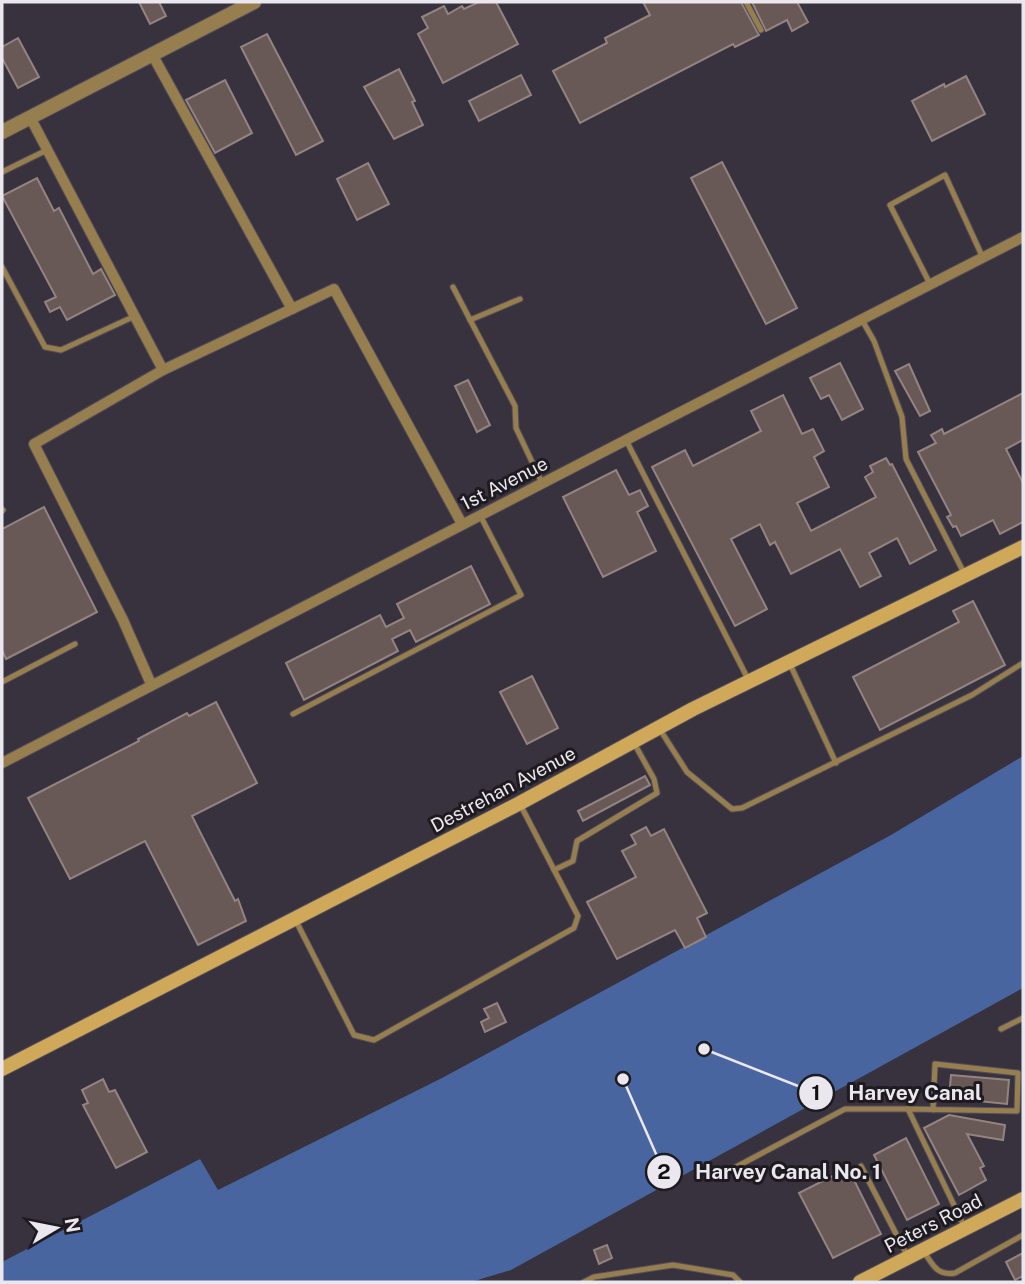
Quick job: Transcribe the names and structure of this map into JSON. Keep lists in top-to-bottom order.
{
  "streets": {
    "main road": ["Destrehan Avenue", "Peters Road"],
    "street": ["1st Avenue"]
  },
  "places": ["Harvey Canal", "Harvey Canal No. 1"],
  "north": "right"
}
